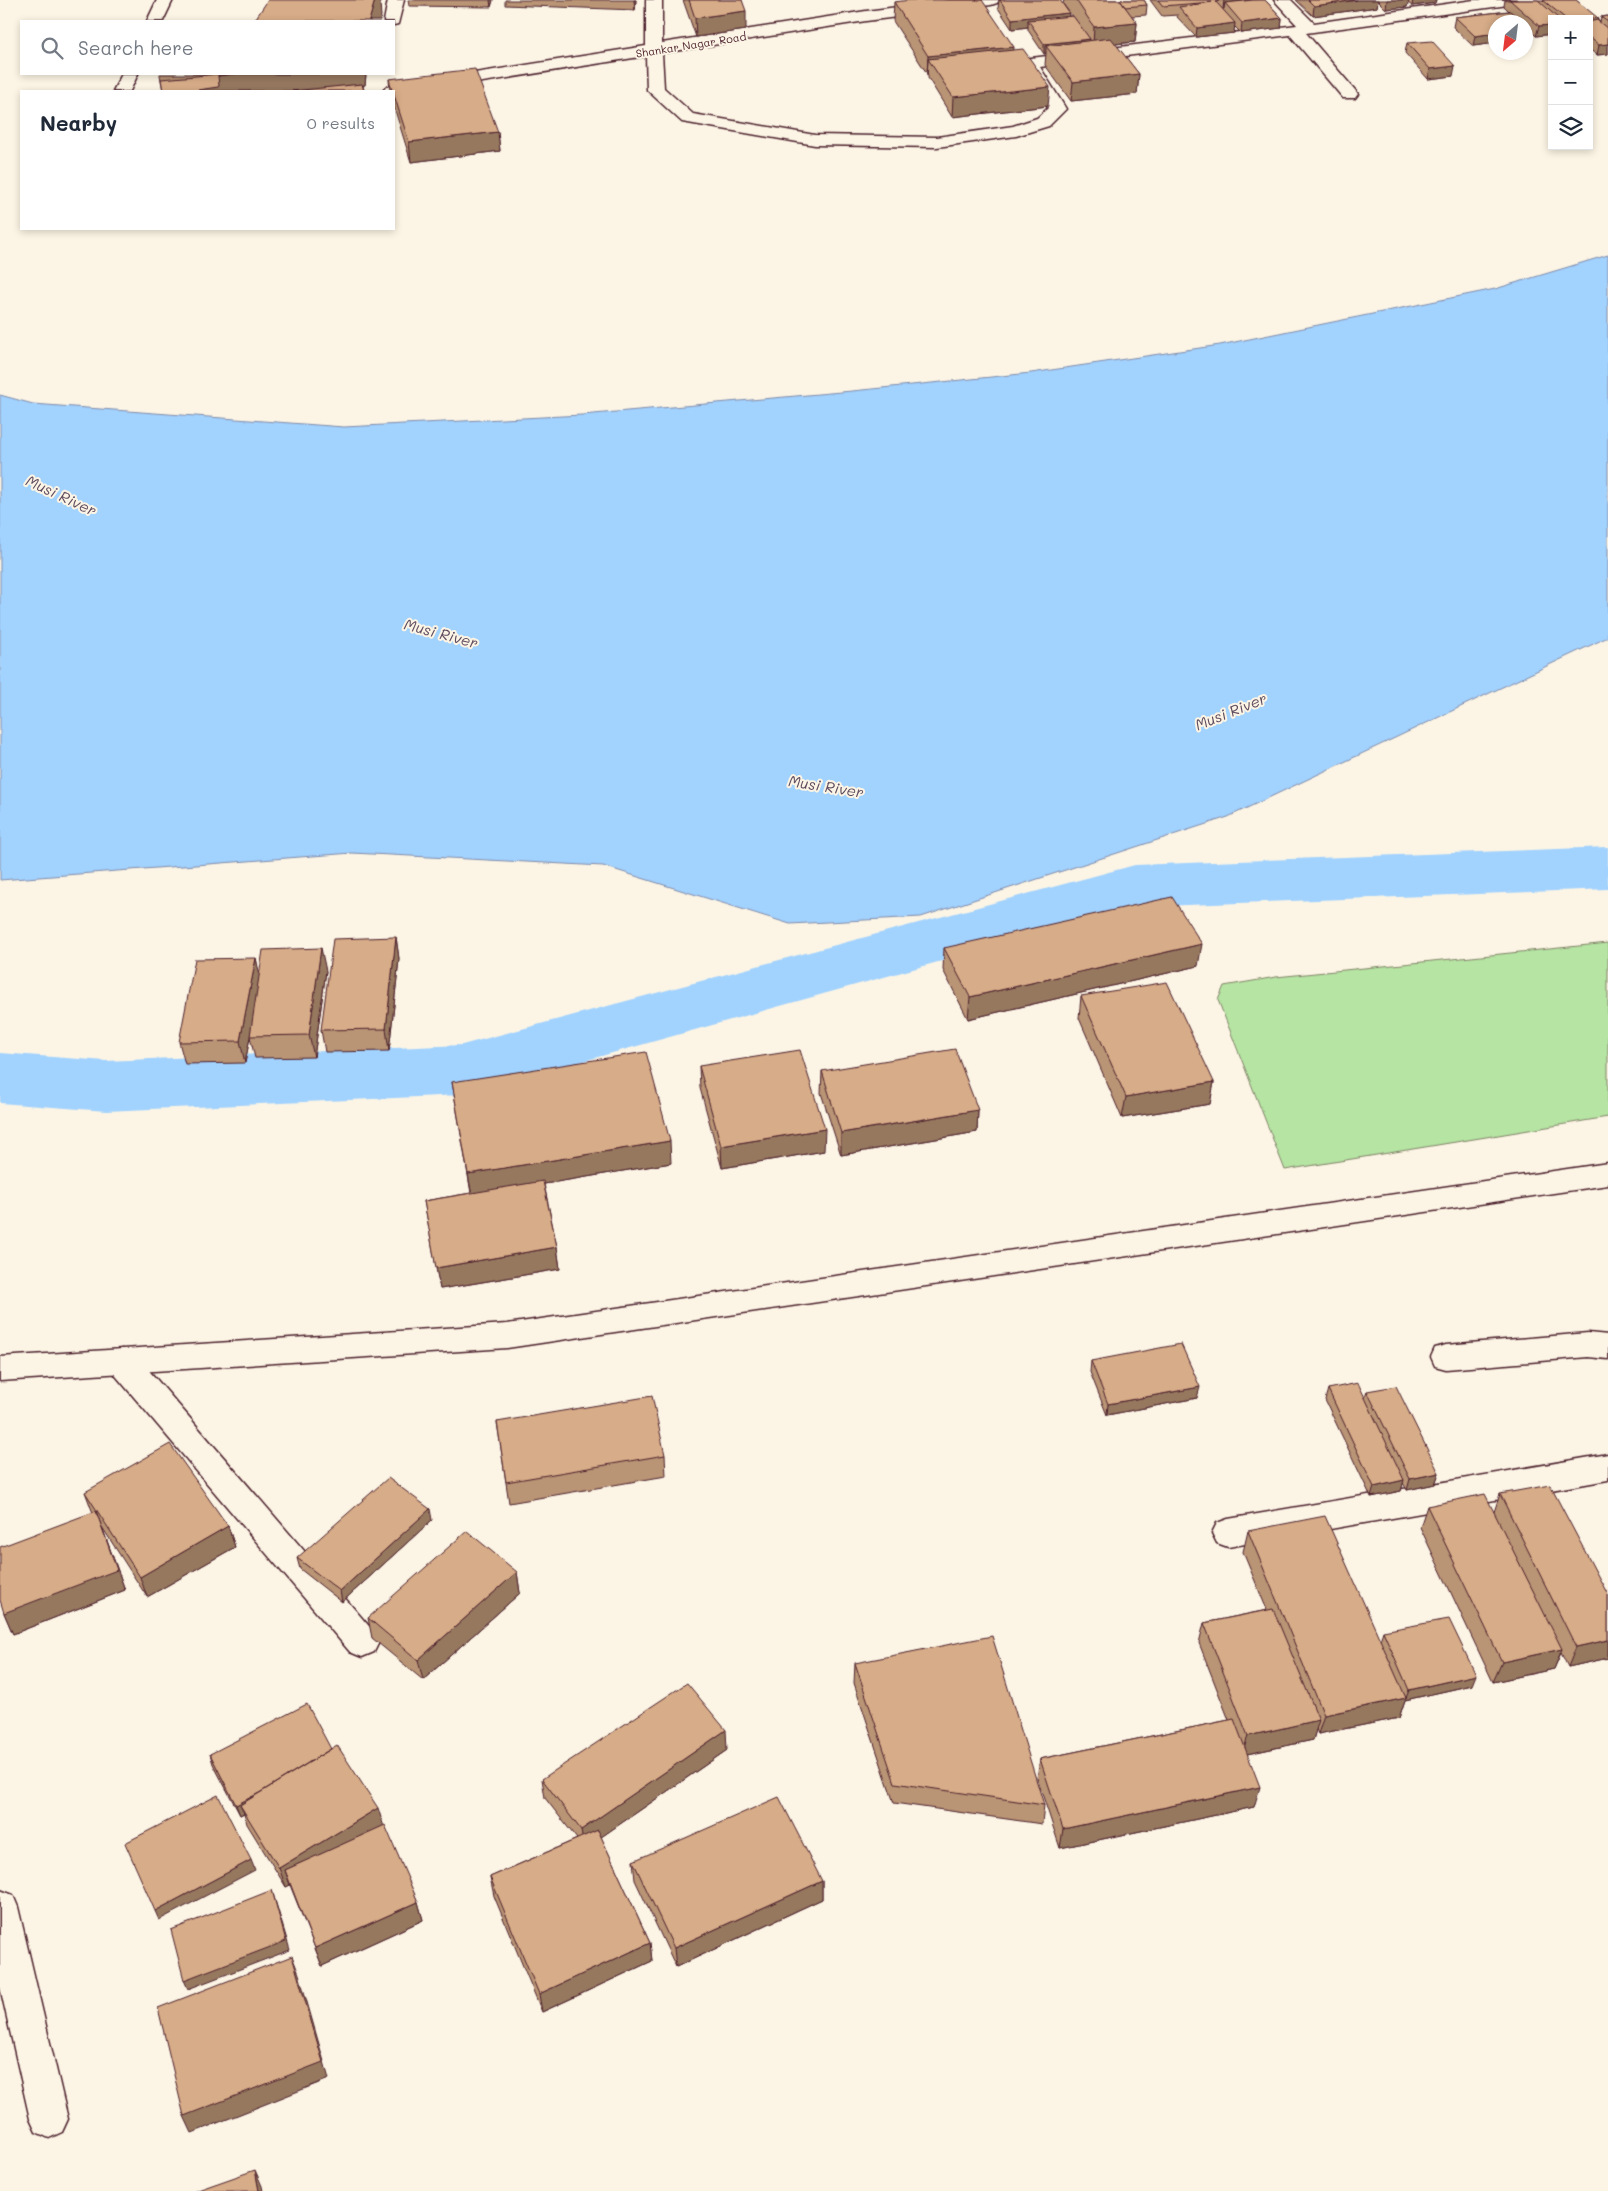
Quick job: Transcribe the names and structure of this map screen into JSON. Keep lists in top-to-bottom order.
{
  "streets": {
    "main road": ["Shankar Nagar Road"]
  },
  "water": ["Musi River"],
  "north": "bottom left",
  "page": {
    "map_buttons": ["+", "−"],
    "search": "Search here",
    "heading": ["Nearby", "0 results"]
  }
}
